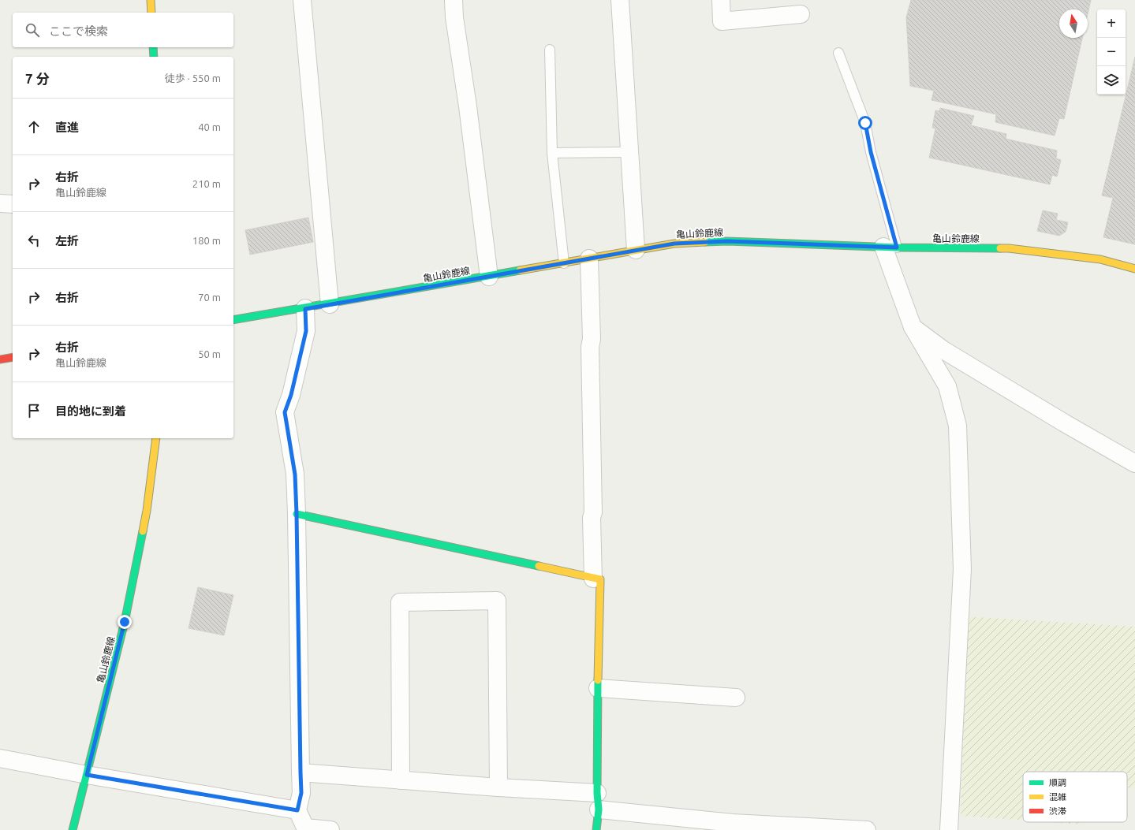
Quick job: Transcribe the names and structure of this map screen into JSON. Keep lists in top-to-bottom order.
{
  "streets": {
    "main road": ["亀山鈴鹿線"]
  },
  "legend": ["順調", "混雑", "渋滞"],
  "north": "top",
  "page": {
    "map_buttons": ["+", "−"],
    "search": "ここで検索",
    "heading": ["7 分", "徒歩 · 550 m"],
    "list": [
      ["直進", "40 m"],
      ["右折", "亀山鈴鹿線", "210 m"],
      ["左折", "180 m"],
      ["右折", "70 m"],
      ["右折", "亀山鈴鹿線", "50 m"],
      "目的地に到着"
    ]
  }
}
